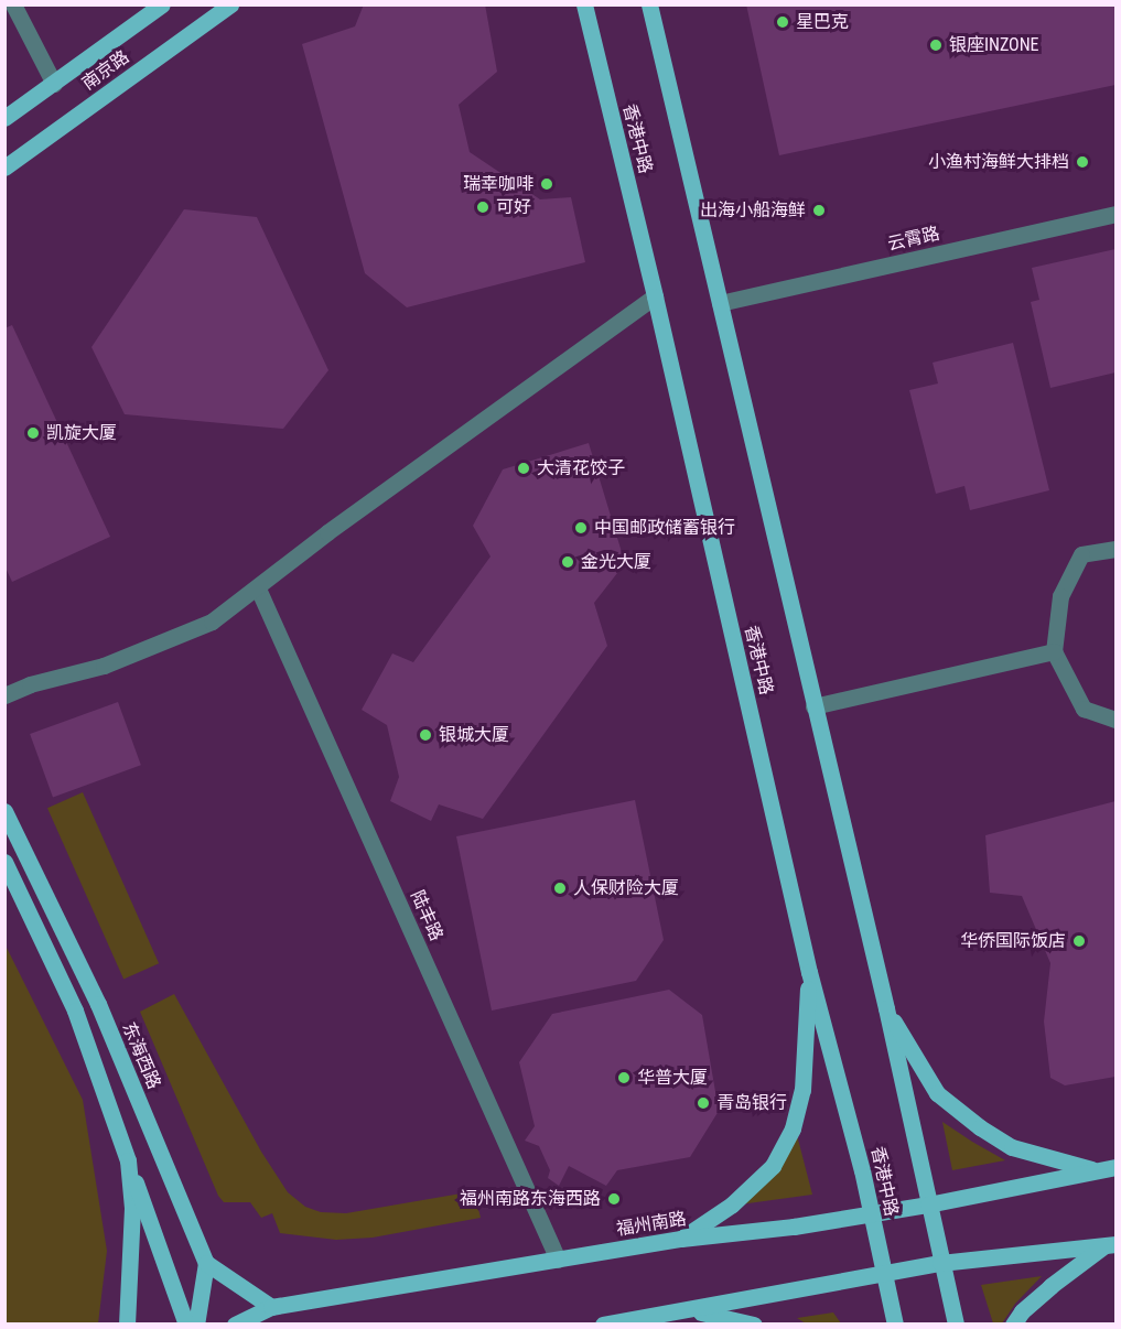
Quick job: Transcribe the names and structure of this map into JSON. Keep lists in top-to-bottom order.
{
  "streets": {
    "main road": [
      "南京路",
      "香港中路",
      "东海西路",
      "福州南路"
    ],
    "street": ["云霄路", "陆丰路"]
  },
  "crossings": [
    ["香港中路", "福州南路"],
    ["陆丰路", "福州南路"]
  ],
  "places": [
    "星巴克",
    "银座INZONE",
    "小渔村海鲜大排档",
    "瑞幸咖啡",
    "可好",
    "出海小船海鲜",
    "凯旋大厦",
    "大清花饺子",
    "中国邮政储蓄银行",
    "金光大厦",
    "银城大厦",
    "人保财险大厦",
    "华侨国际饭店",
    "华普大厦",
    "青岛银行",
    "福州南路东海西路"
  ]
}
